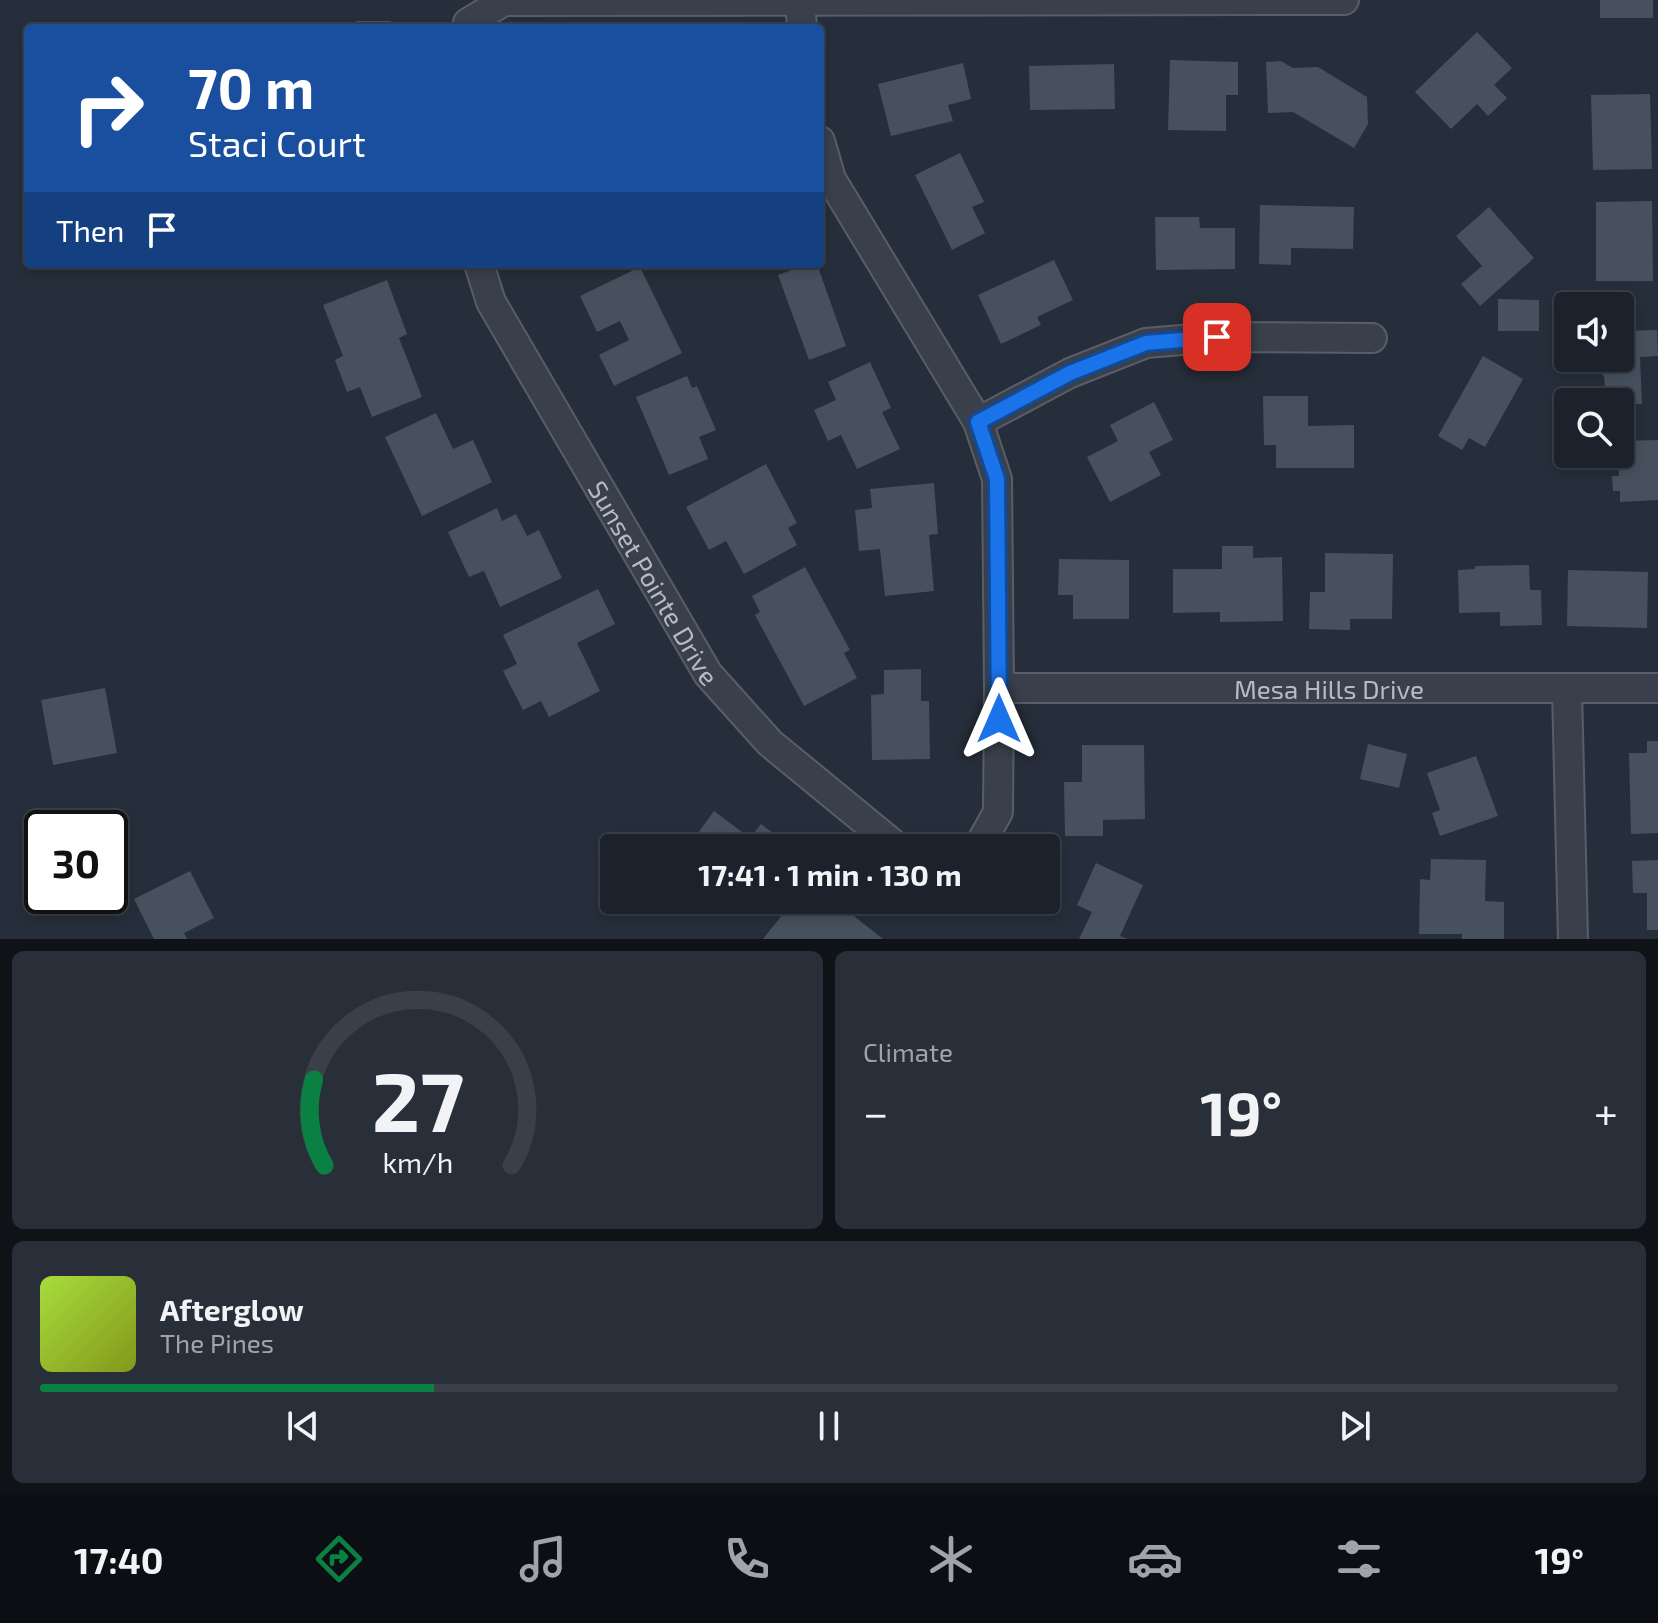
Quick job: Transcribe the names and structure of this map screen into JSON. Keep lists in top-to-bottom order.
{
  "streets": {
    "street": ["Sunset Pointe Drive", "Mesa Hills Drive"]
  },
  "page": {
    "turn": ["70 m", "Staci Court"],
    "then": "Then",
    "limit": "30",
    "trip": "17:41 · 1 min · 130 m",
    "tile": "Climate",
    "heat": ["−", "19°", "+"],
    "song": ["Afterglow", "The Pines"],
    "tabs": ["17:40", "19°"],
    "gauge": ["27", "km/h"]
  }
}
